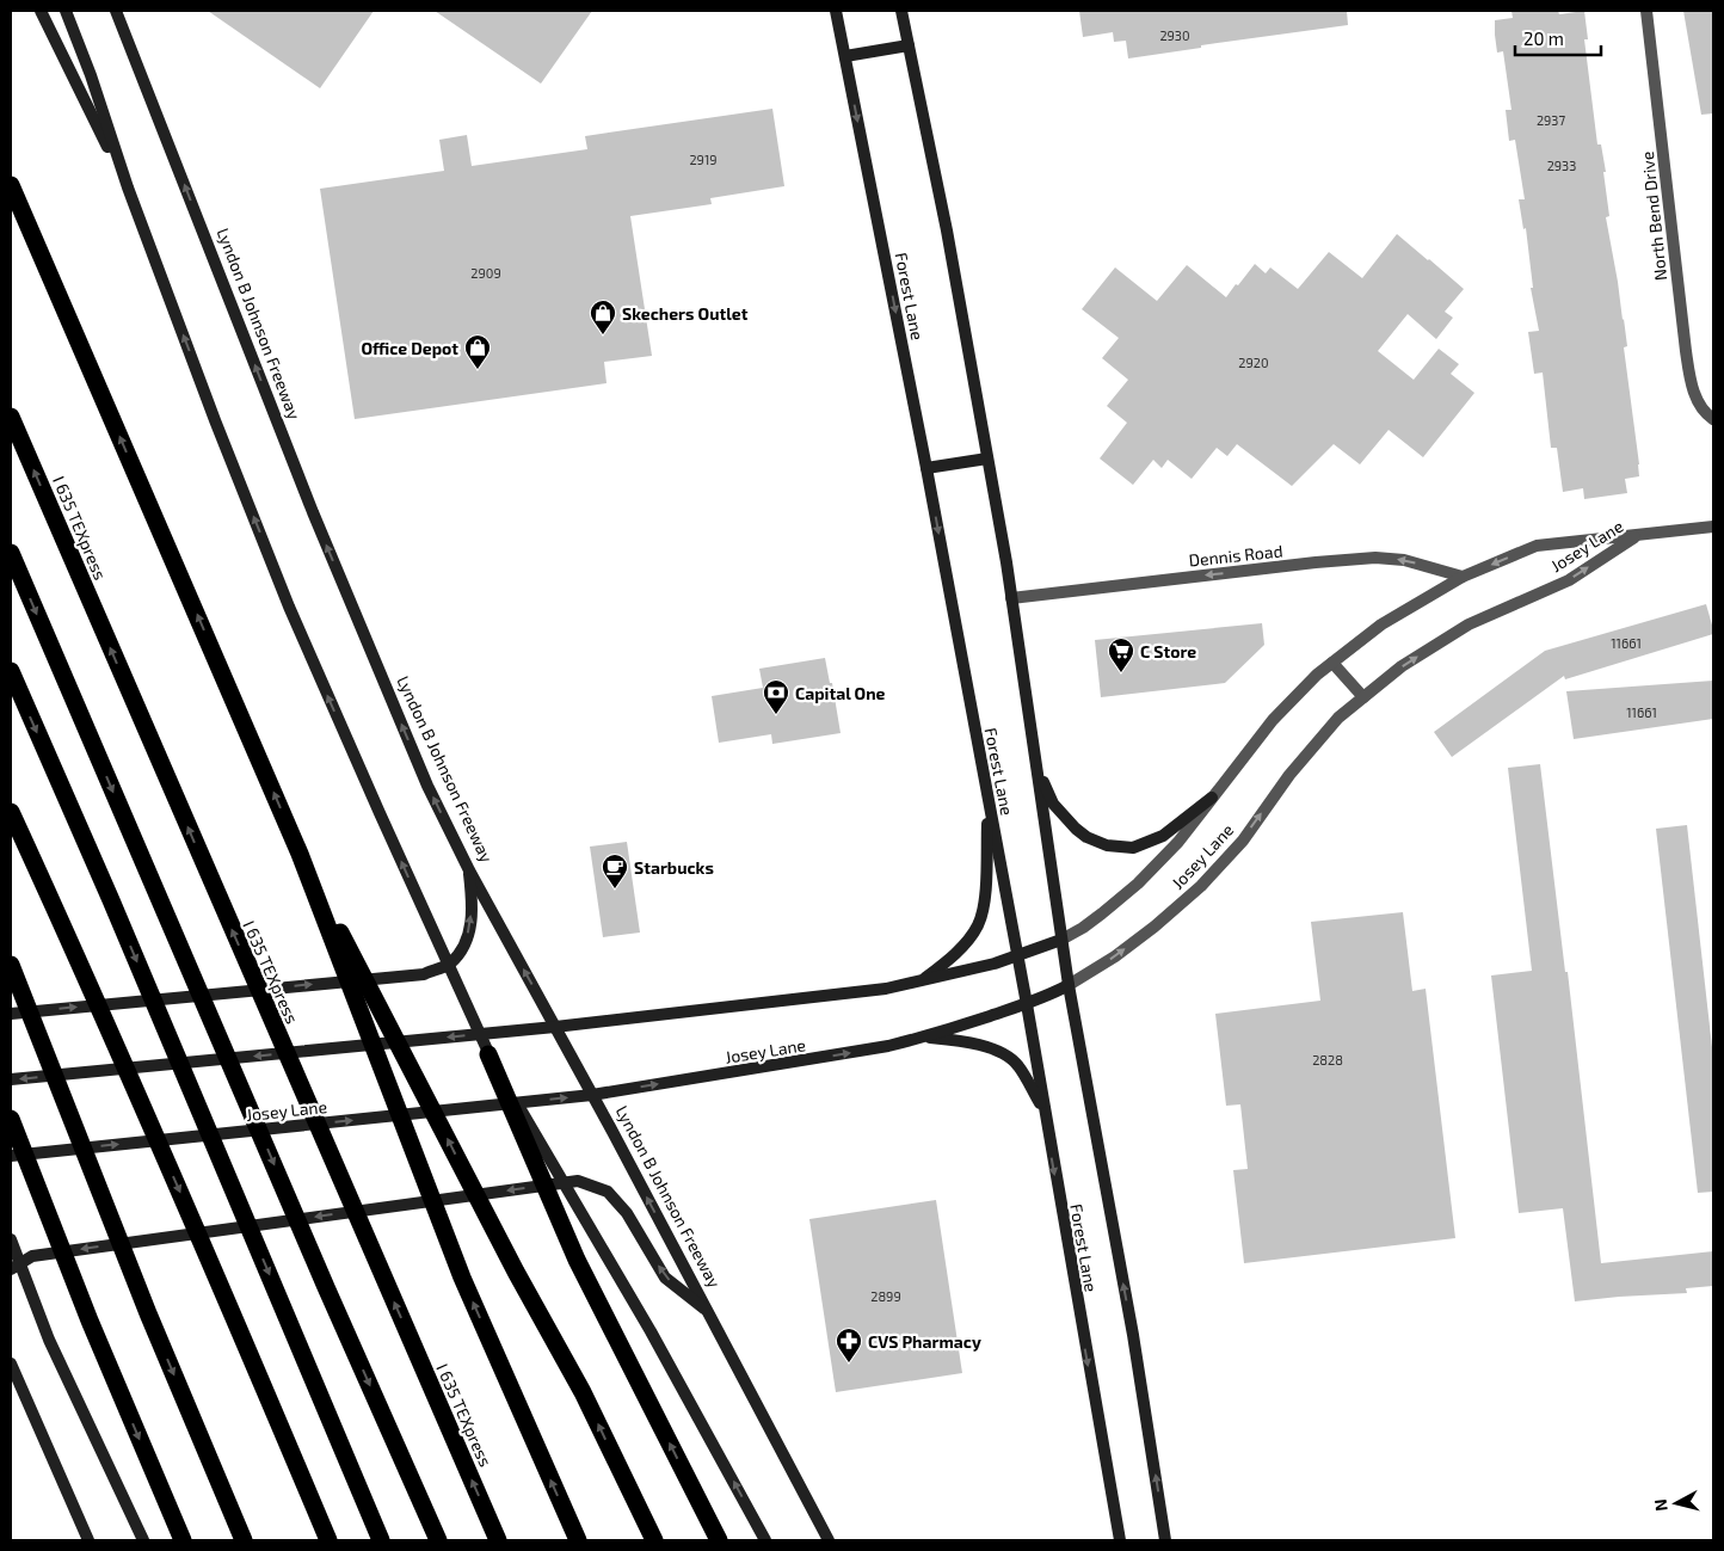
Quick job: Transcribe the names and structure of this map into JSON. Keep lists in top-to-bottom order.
{
  "streets": {
    "highway": ["I 635 TEXpress"],
    "main road": ["Forest Lane", "Lyndon B Johnson Freeway", "Josey Lane"],
    "street": ["North Bend Drive", "Dennis Road"]
  },
  "crossings": [
    ["Forest Lane", "Josey Lane"],
    ["Forest Lane", "Dennis Road"],
    ["Lyndon B Johnson Freeway", "Josey Lane"],
    ["Josey Lane", "Dennis Road"]
  ],
  "one_way": ["Dennis Road"],
  "places": {
    "shop": ["Skechers Outlet", "Office Depot"],
    "supermarket": ["C Store"],
    "bank": ["Capital One"],
    "cafe": ["Starbucks"],
    "pharmacy": ["CVS Pharmacy"]
  },
  "house_numbers": [
    "2930",
    "2937",
    "2919",
    "2933",
    "2909",
    "2920",
    "11661",
    "11661",
    "2828",
    "2899"
  ],
  "scale_bar": "20 m",
  "north": "left"
}
